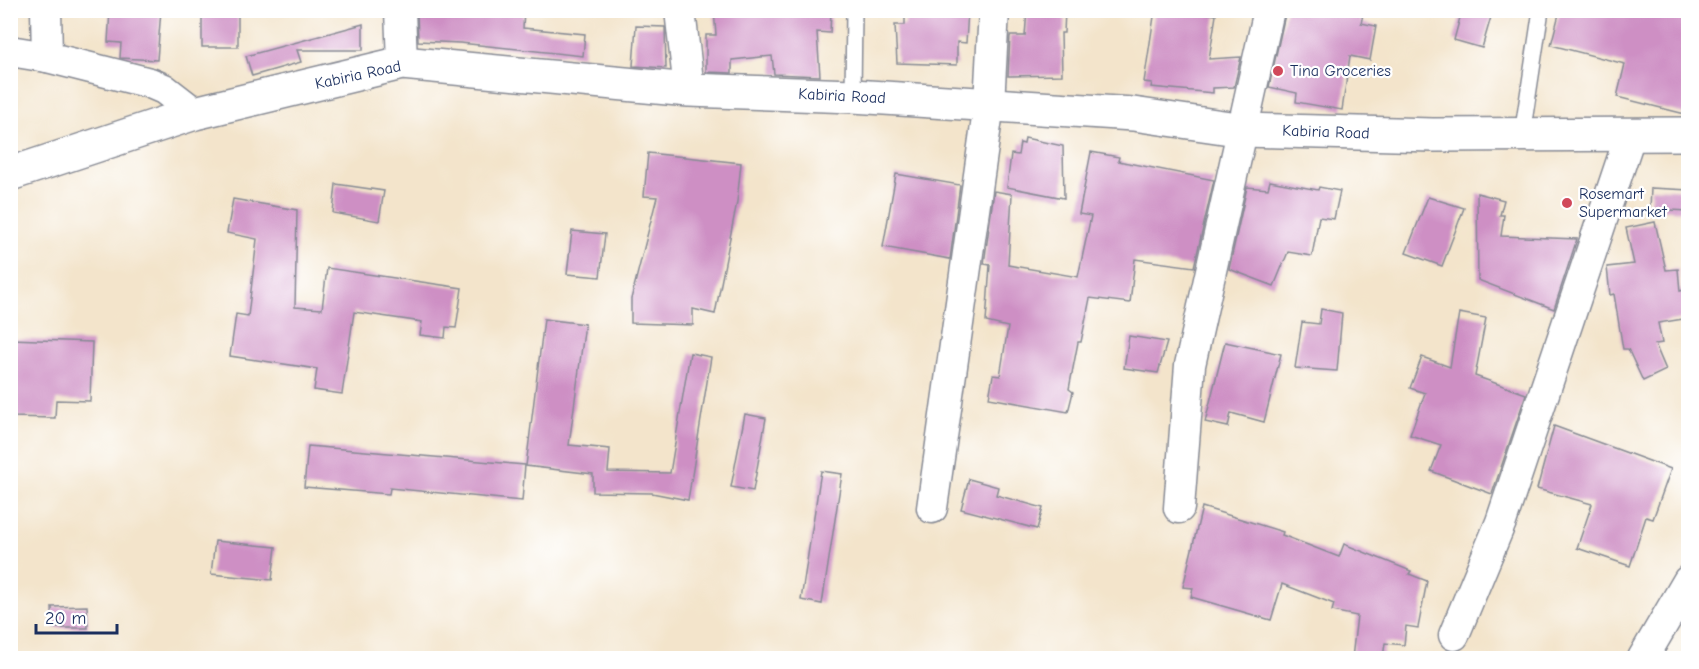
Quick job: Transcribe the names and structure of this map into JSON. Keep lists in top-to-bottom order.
{
  "streets": {
    "main road": ["Kabiria Road"]
  },
  "places": ["Tina Groceries", "Rosemart Supermarket"],
  "scale_bar": "20 m"
}
